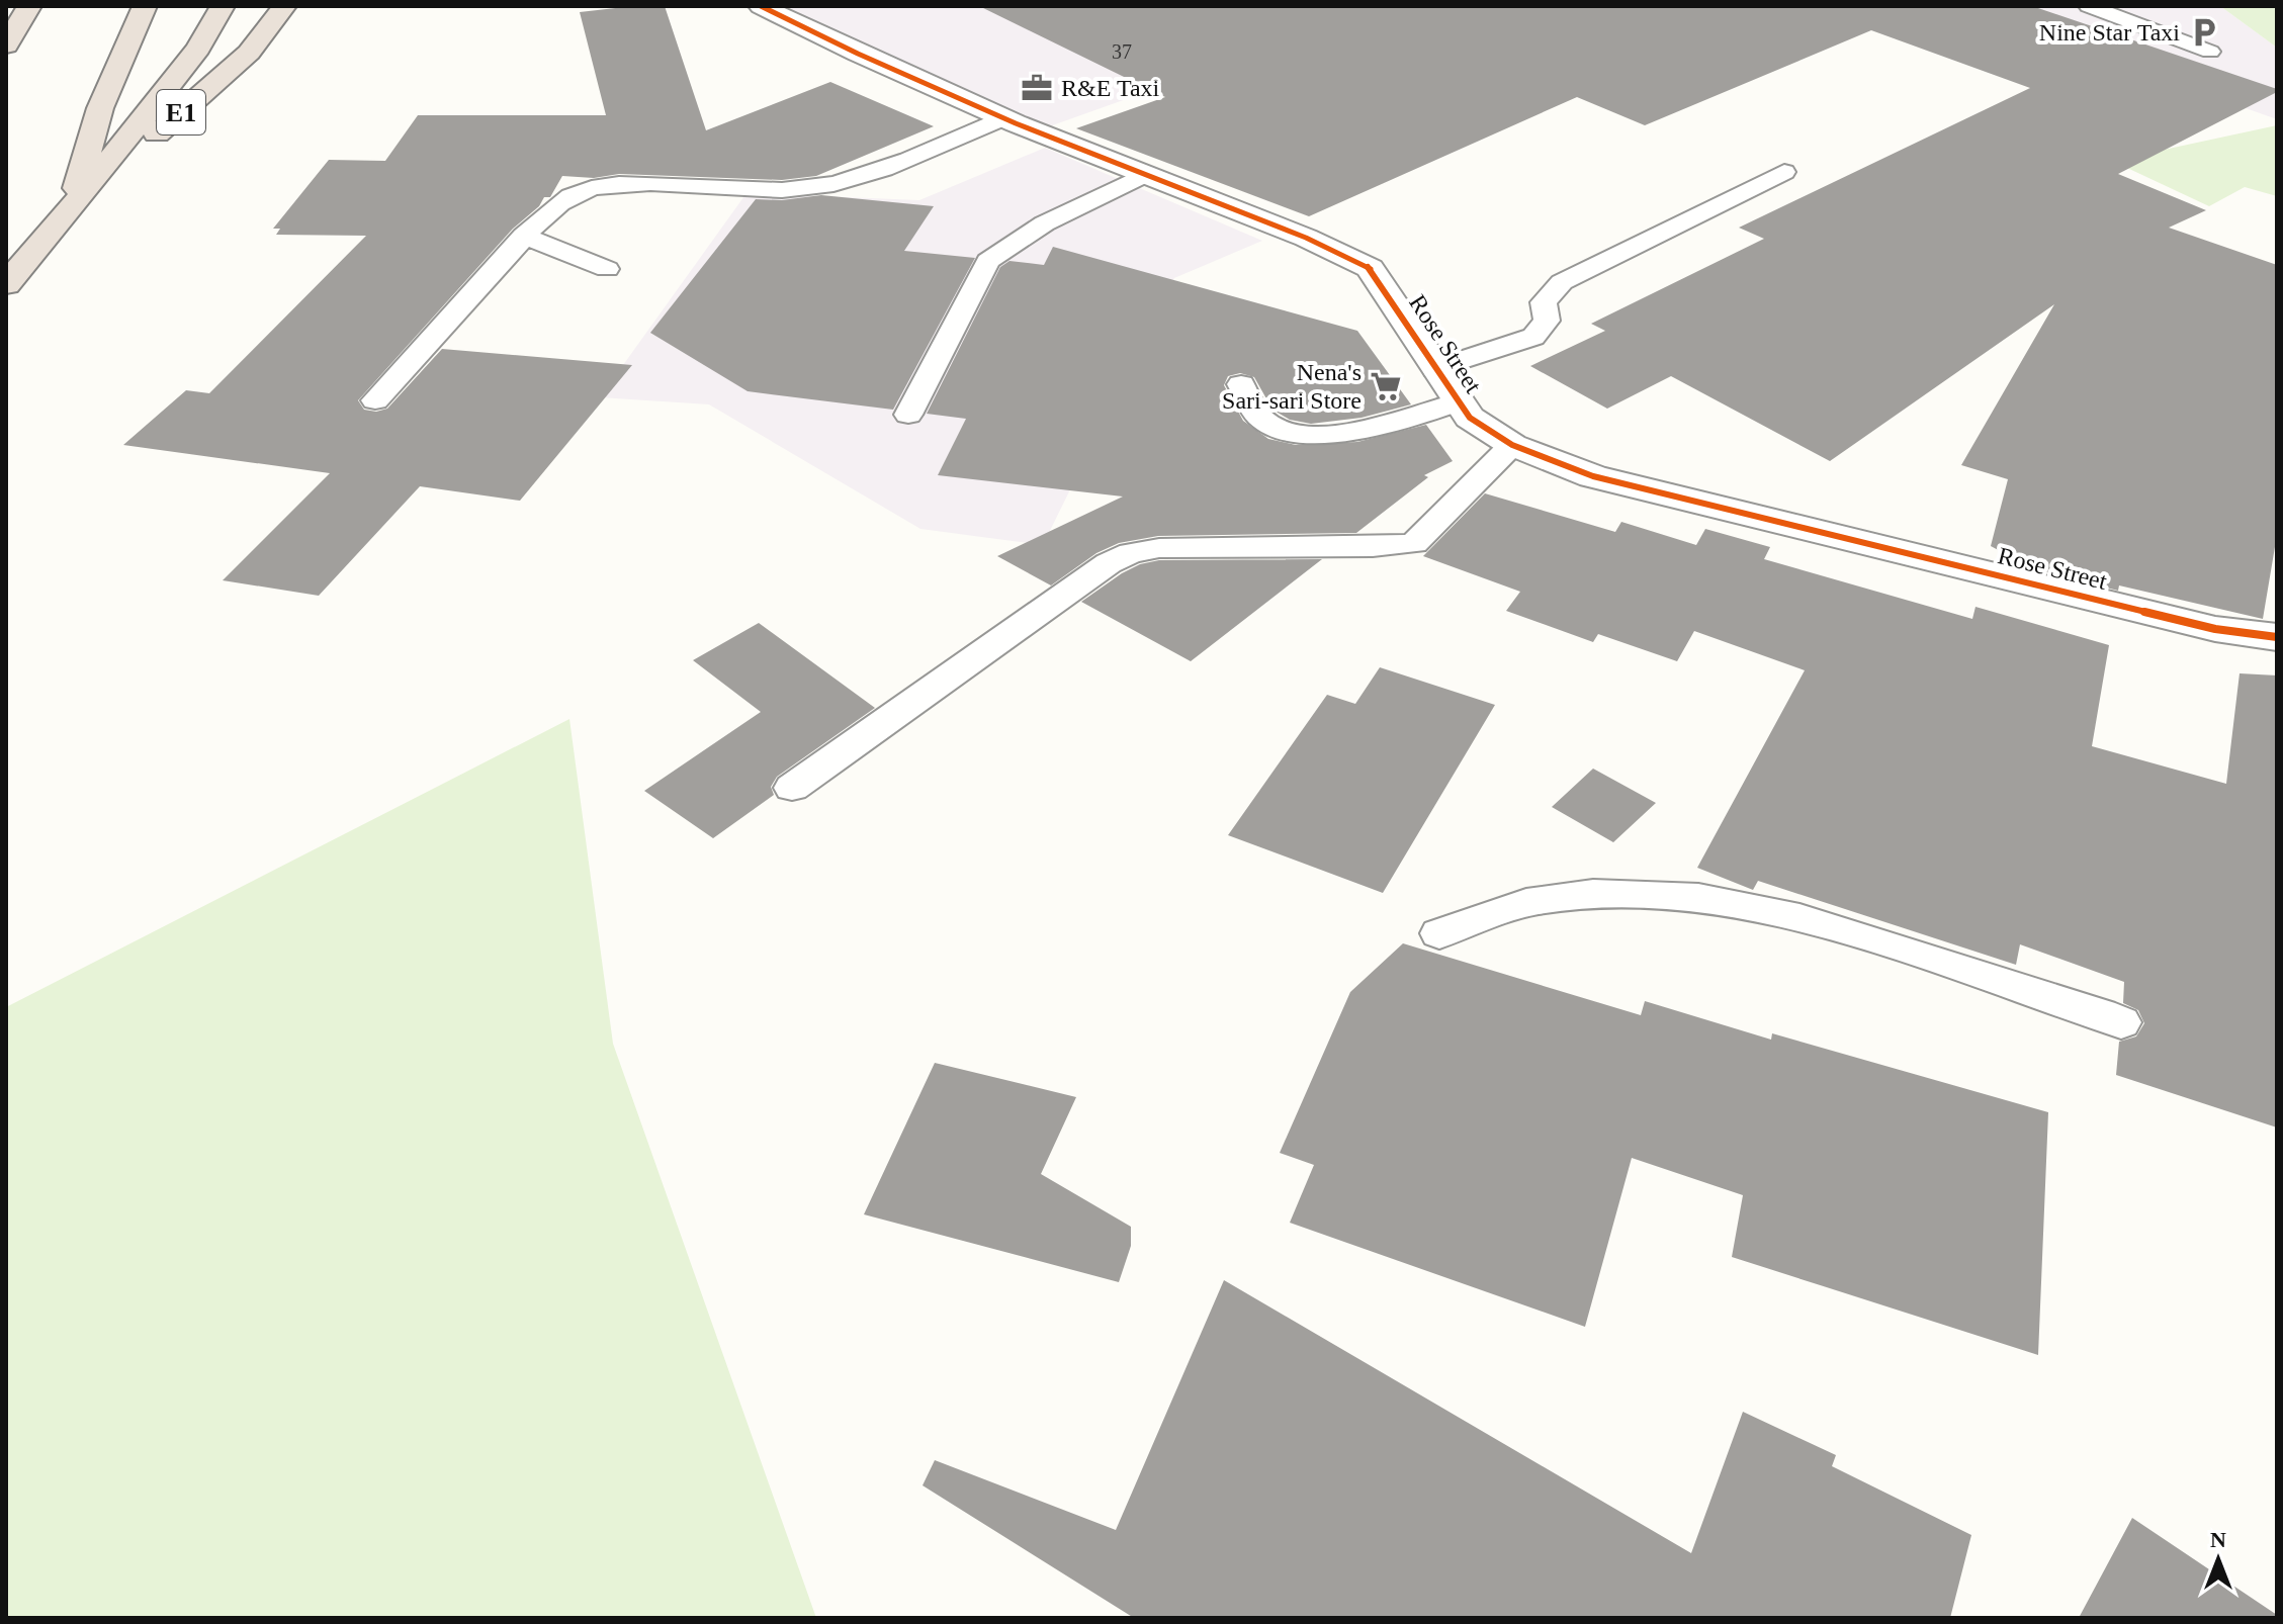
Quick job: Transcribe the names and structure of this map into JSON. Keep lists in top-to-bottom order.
{
  "streets": {
    "highway": ["E1"],
    "street": ["Rose Street"]
  },
  "places": {
    "parking": ["Nine Star Taxi"],
    "office": ["R&E Taxi"],
    "supermarket": ["Nena's Sari-sari Store"]
  },
  "house_numbers": ["37"],
  "north": "top"
}
